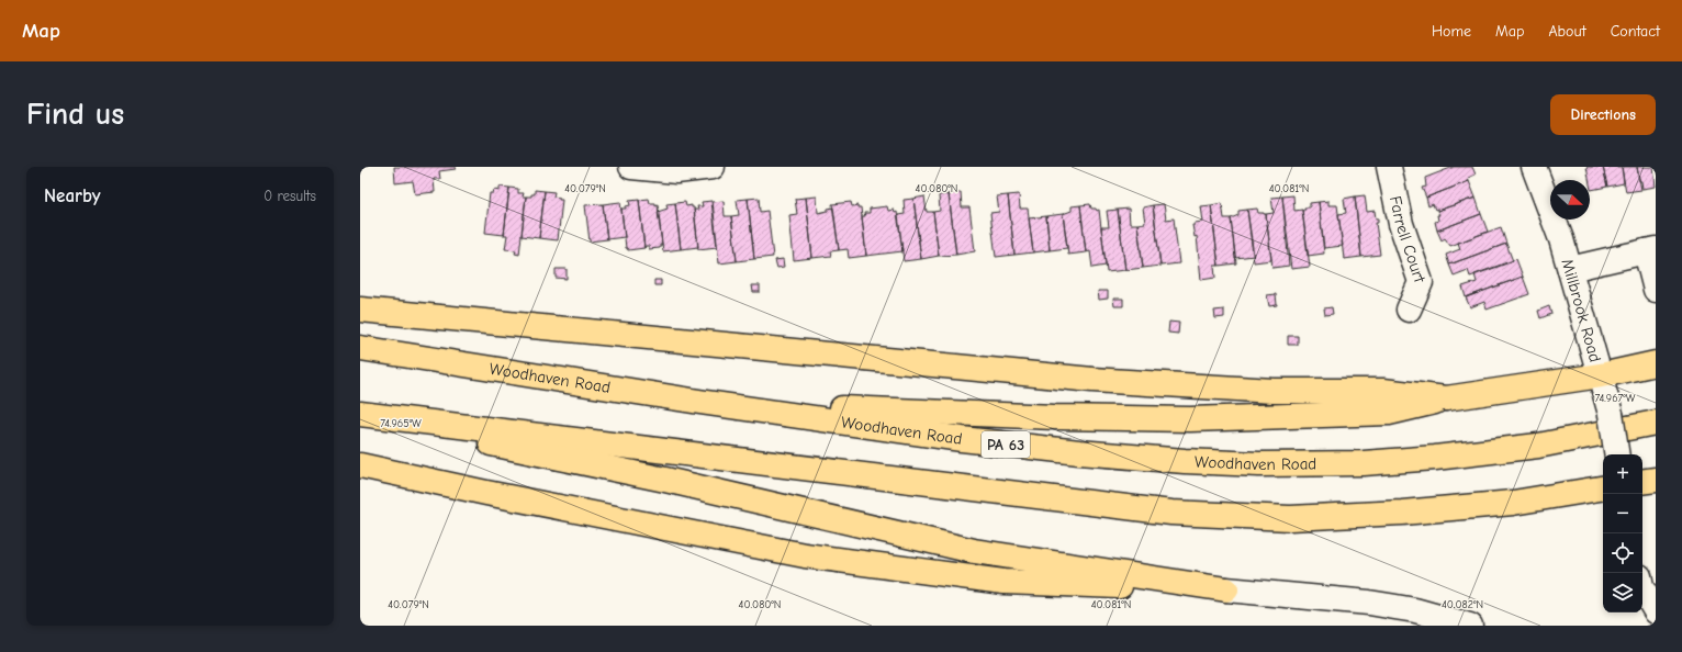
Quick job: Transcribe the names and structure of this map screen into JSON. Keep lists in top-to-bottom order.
{
  "streets": {
    "main road": ["Woodhaven Road", "PA 63"],
    "street": ["Farrell Court", "Millbrook Road"]
  },
  "north": "right",
  "page": {
    "header": "Map",
    "nav": [
      "Home",
      "Map",
      "About",
      "Contact"
    ],
    "buttons": "Directions",
    "title": "Find us",
    "heading": ["Nearby", "0 results"],
    "map_buttons": ["+", "−"]
  },
  "coordinates": [
    "40.079°N",
    "40.080°N",
    "40.081°N",
    "74.967°W",
    "74.965°W",
    "40.082°N"
  ]
}
